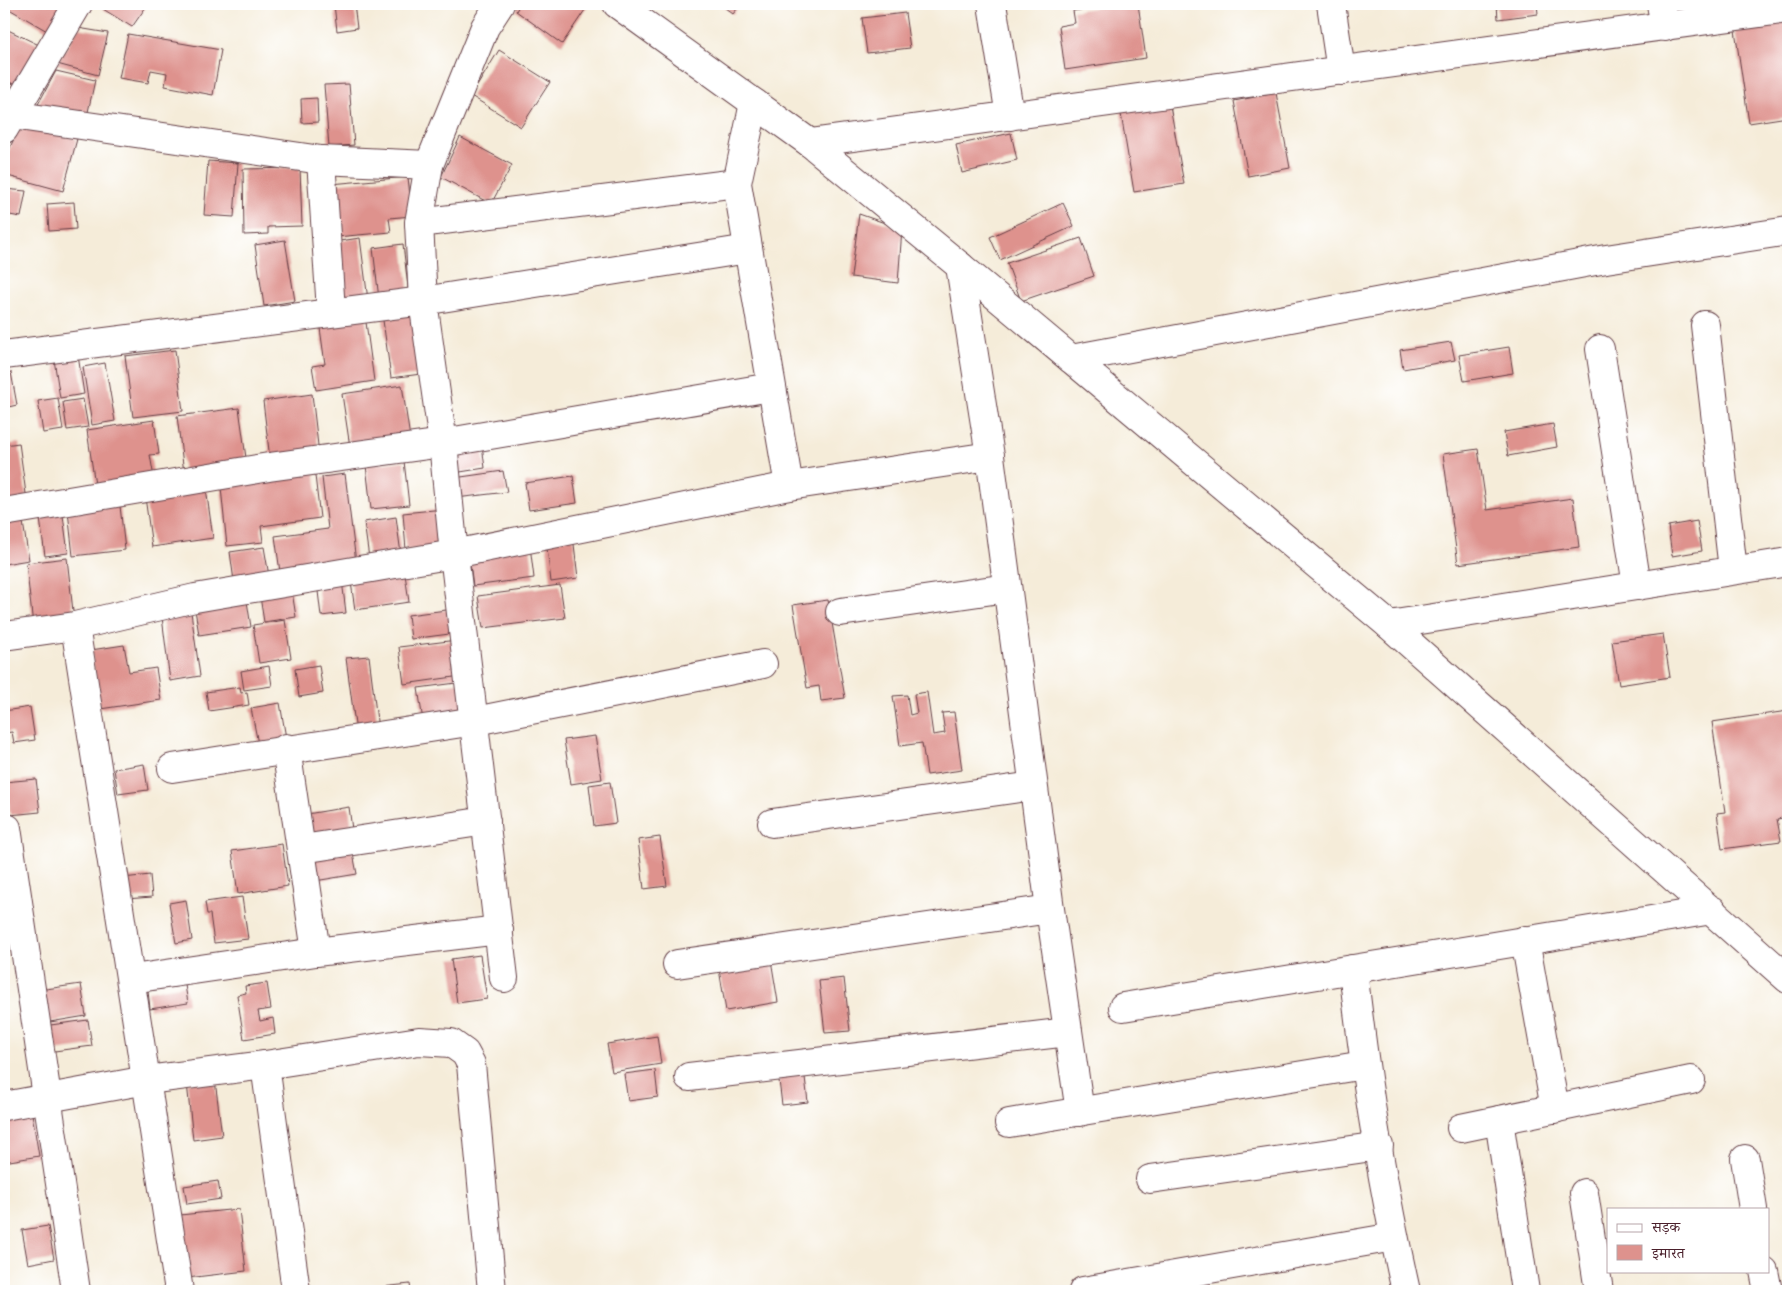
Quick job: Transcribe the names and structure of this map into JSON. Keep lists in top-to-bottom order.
{
  "legend": ["सड़क", "इमारत"]
}
